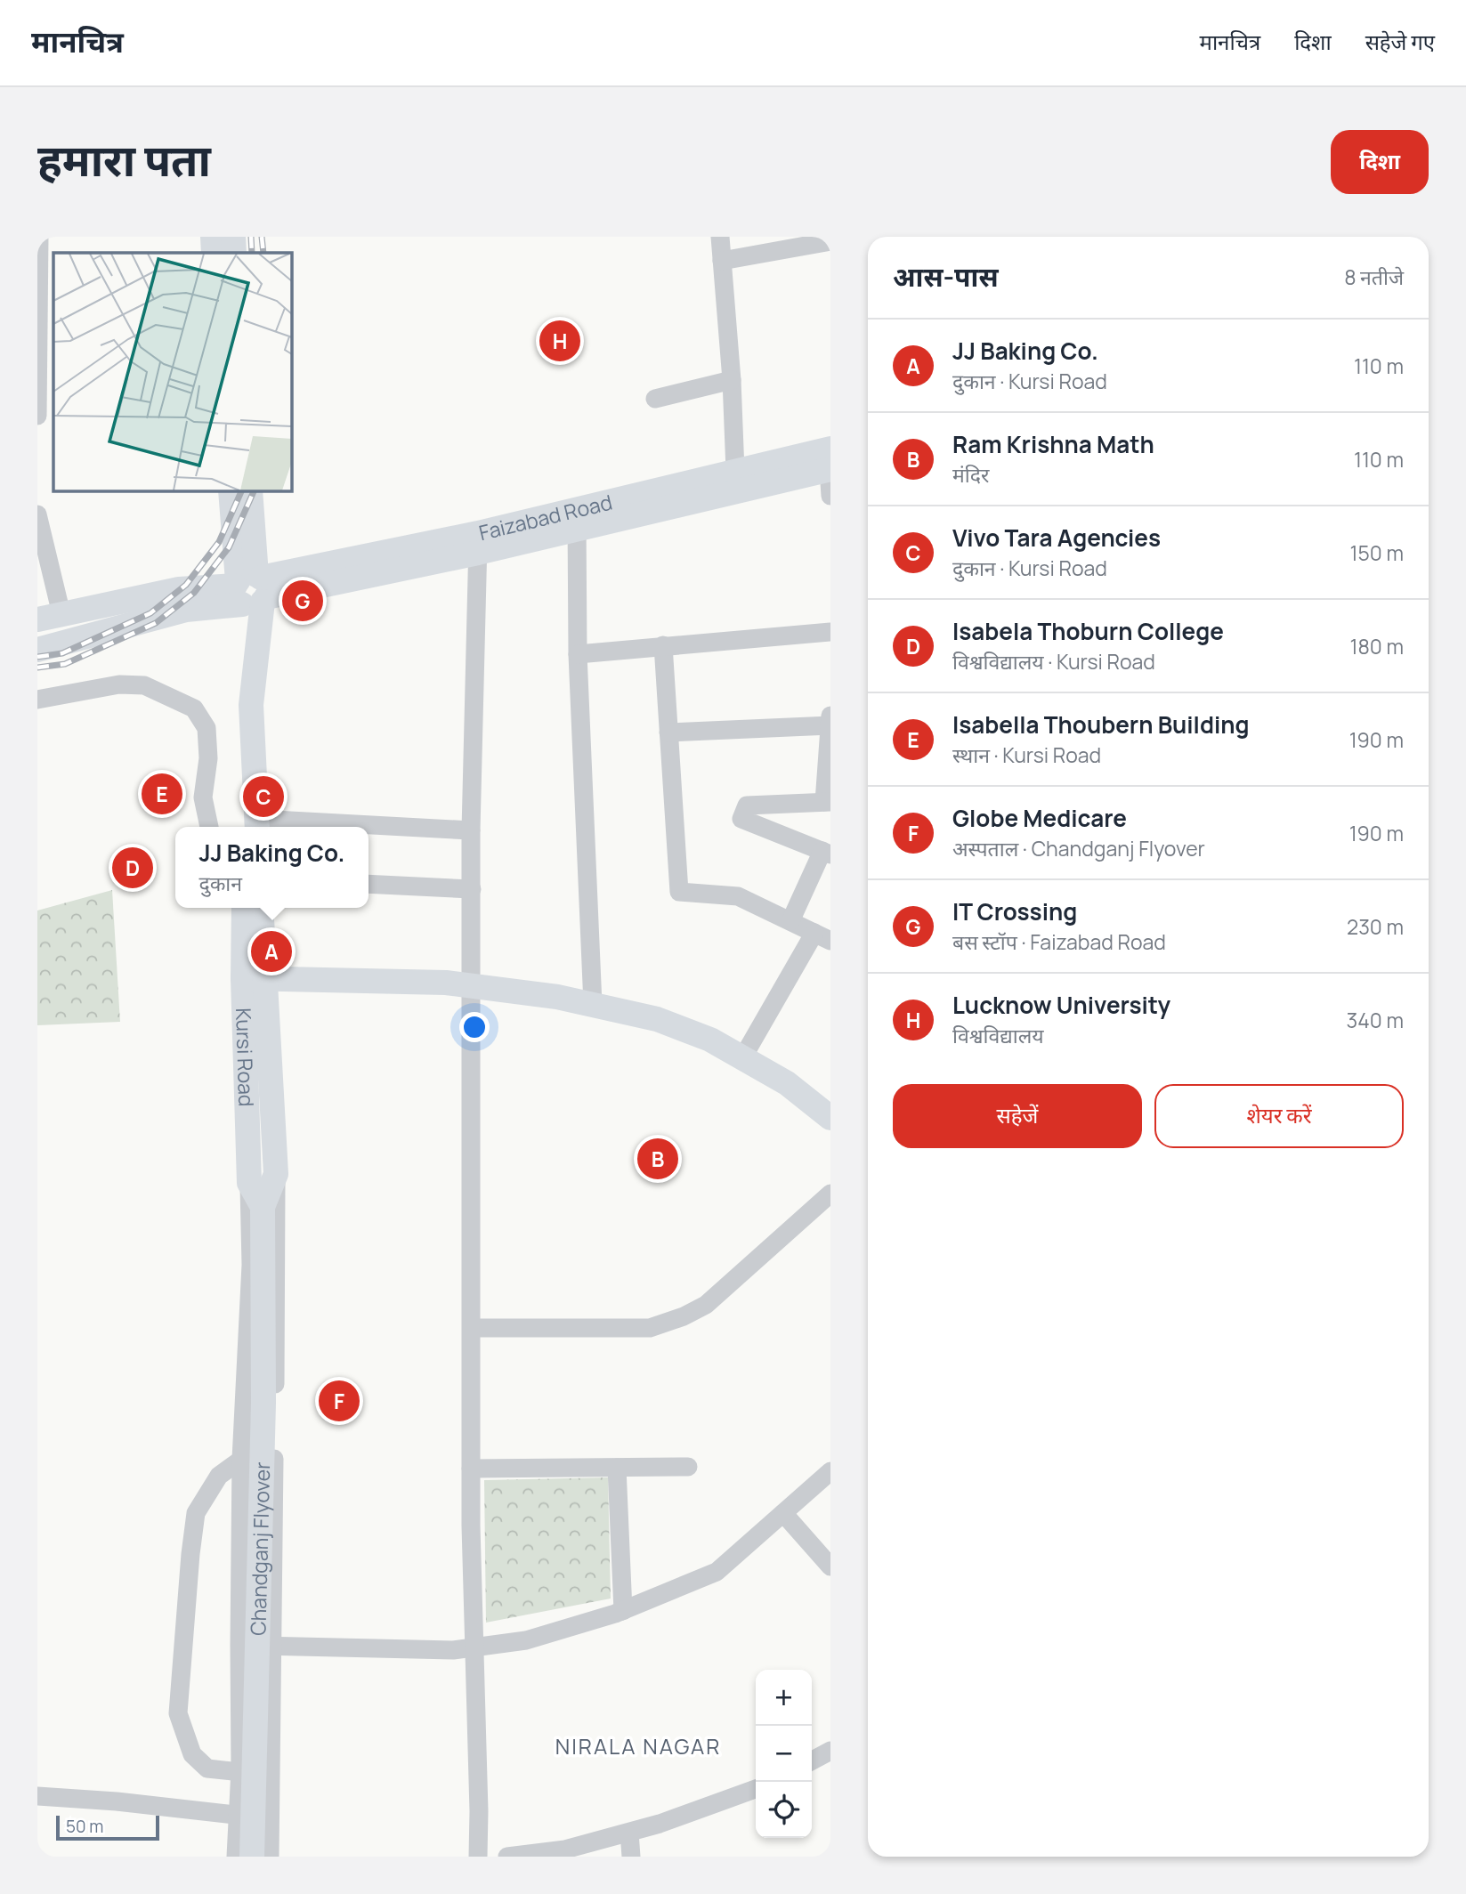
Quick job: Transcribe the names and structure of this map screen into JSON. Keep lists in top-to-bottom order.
{
  "streets": {
    "main road": ["Faizabad Road", "Kursi Road", "Chandganj Flyover"]
  },
  "crossings": [
    ["Kursi Road", "Chandganj Flyover"]
  ],
  "districts": ["NIRALA NAGAR"],
  "scale_bar": "50 m",
  "page": {
    "header": "मानचित्र",
    "nav": ["मानचित्र", "दिशा", "सहेजे गए"],
    "title": "हमारा पता",
    "buttons": [
      "दिशा",
      ["सहेजें", "शेयर करें"]
    ],
    "heading": ["आस-पास", "8 नतीजे"],
    "pins": [
      "H",
      "G",
      "E",
      "C",
      "D",
      "A",
      "B",
      "F"
    ],
    "list": [
      {
        "mark": "A",
        "name": "JJ Baking Co.",
        "note": "दुकान · Kursi Road",
        "value": "110 m"
      },
      {
        "mark": "B",
        "name": "Ram Krishna Math",
        "note": "मंदिर",
        "value": "110 m"
      },
      {
        "mark": "C",
        "name": "Vivo Tara Agencies",
        "note": "दुकान · Kursi Road",
        "value": "150 m"
      },
      {
        "mark": "D",
        "name": "Isabela Thoburn College",
        "note": "विश्वविद्यालय · Kursi Road",
        "value": "180 m"
      },
      {
        "mark": "E",
        "name": "Isabella Thoubern Building",
        "note": "स्थान · Kursi Road",
        "value": "190 m"
      },
      {
        "mark": "F",
        "name": "Globe Medicare",
        "note": "अस्पताल · Chandganj Flyover",
        "value": "190 m"
      },
      {
        "mark": "G",
        "name": "IT Crossing",
        "note": "बस स्टॉप · Faizabad Road",
        "value": "230 m"
      },
      {
        "mark": "H",
        "name": "Lucknow University",
        "note": "विश्वविद्यालय",
        "value": "340 m"
      }
    ],
    "popup": ["JJ Baking Co.", "दुकान"],
    "map_buttons": ["+", "−"],
    "scale": "50 m"
  }
}
